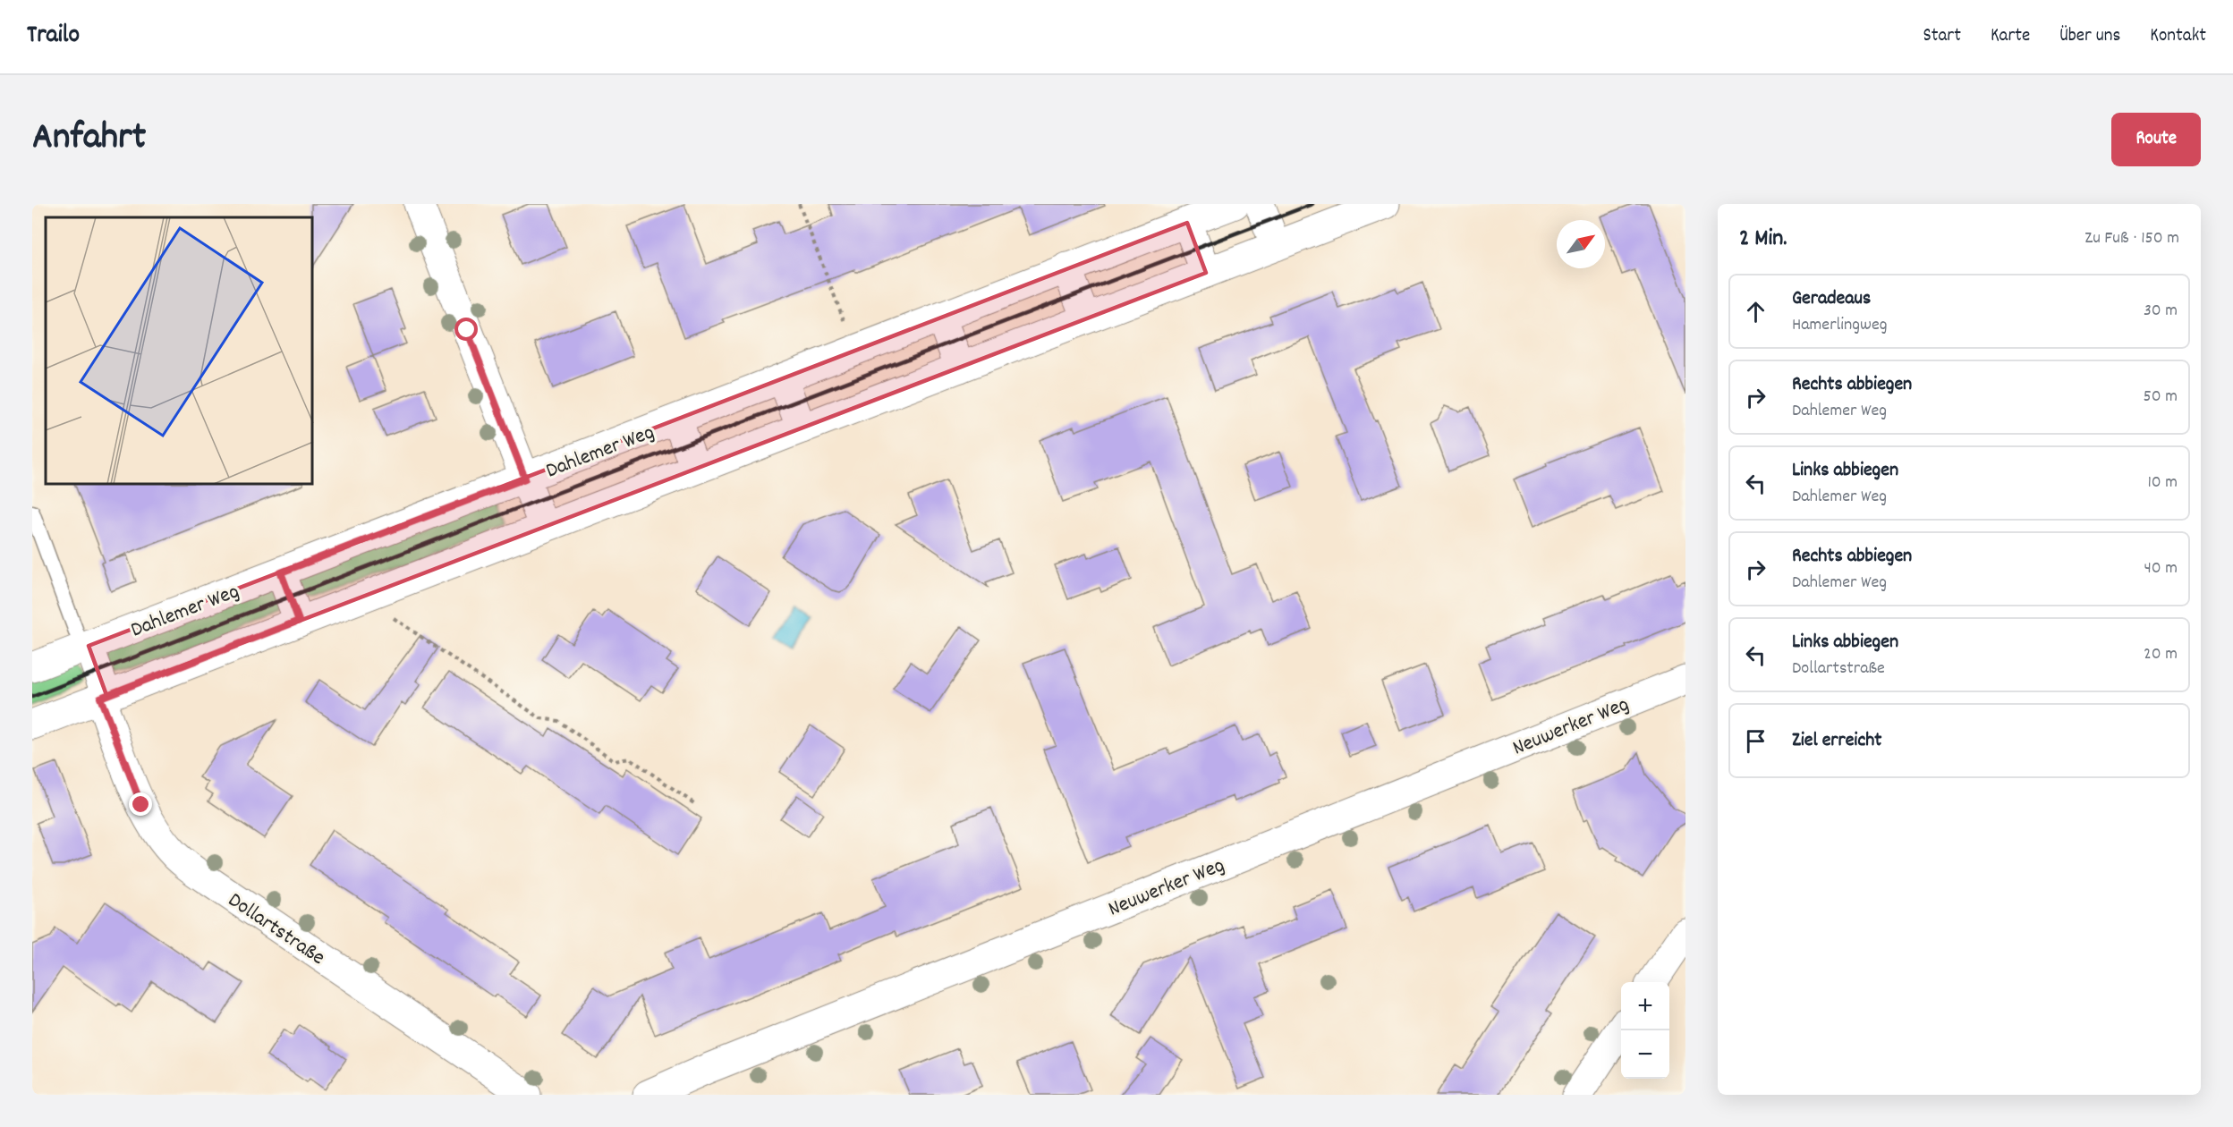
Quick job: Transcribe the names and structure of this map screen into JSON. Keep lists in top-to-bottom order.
{
  "streets": {
    "street": ["Dahlemer Weg", "Neuwerker Weg", "Dollartstraße"]
  },
  "north": "top right",
  "page": {
    "header": "Trailo",
    "nav": [
      "Start",
      "Karte",
      "Über uns",
      "Kontakt"
    ],
    "title": "Anfahrt",
    "buttons": "Route",
    "heading": ["2 Min.", "Zu Fuß · 150 m"],
    "list": [
      ["Geradeaus", "Hamerlingweg", "30 m"],
      ["Rechts abbiegen", "Dahlemer Weg", "50 m"],
      ["Links abbiegen", "Dahlemer Weg", "10 m"],
      ["Rechts abbiegen", "Dahlemer Weg", "40 m"],
      ["Links abbiegen", "Dollartstraße", "20 m"],
      "Ziel erreicht"
    ],
    "map_buttons": ["+", "−"]
  }
}
